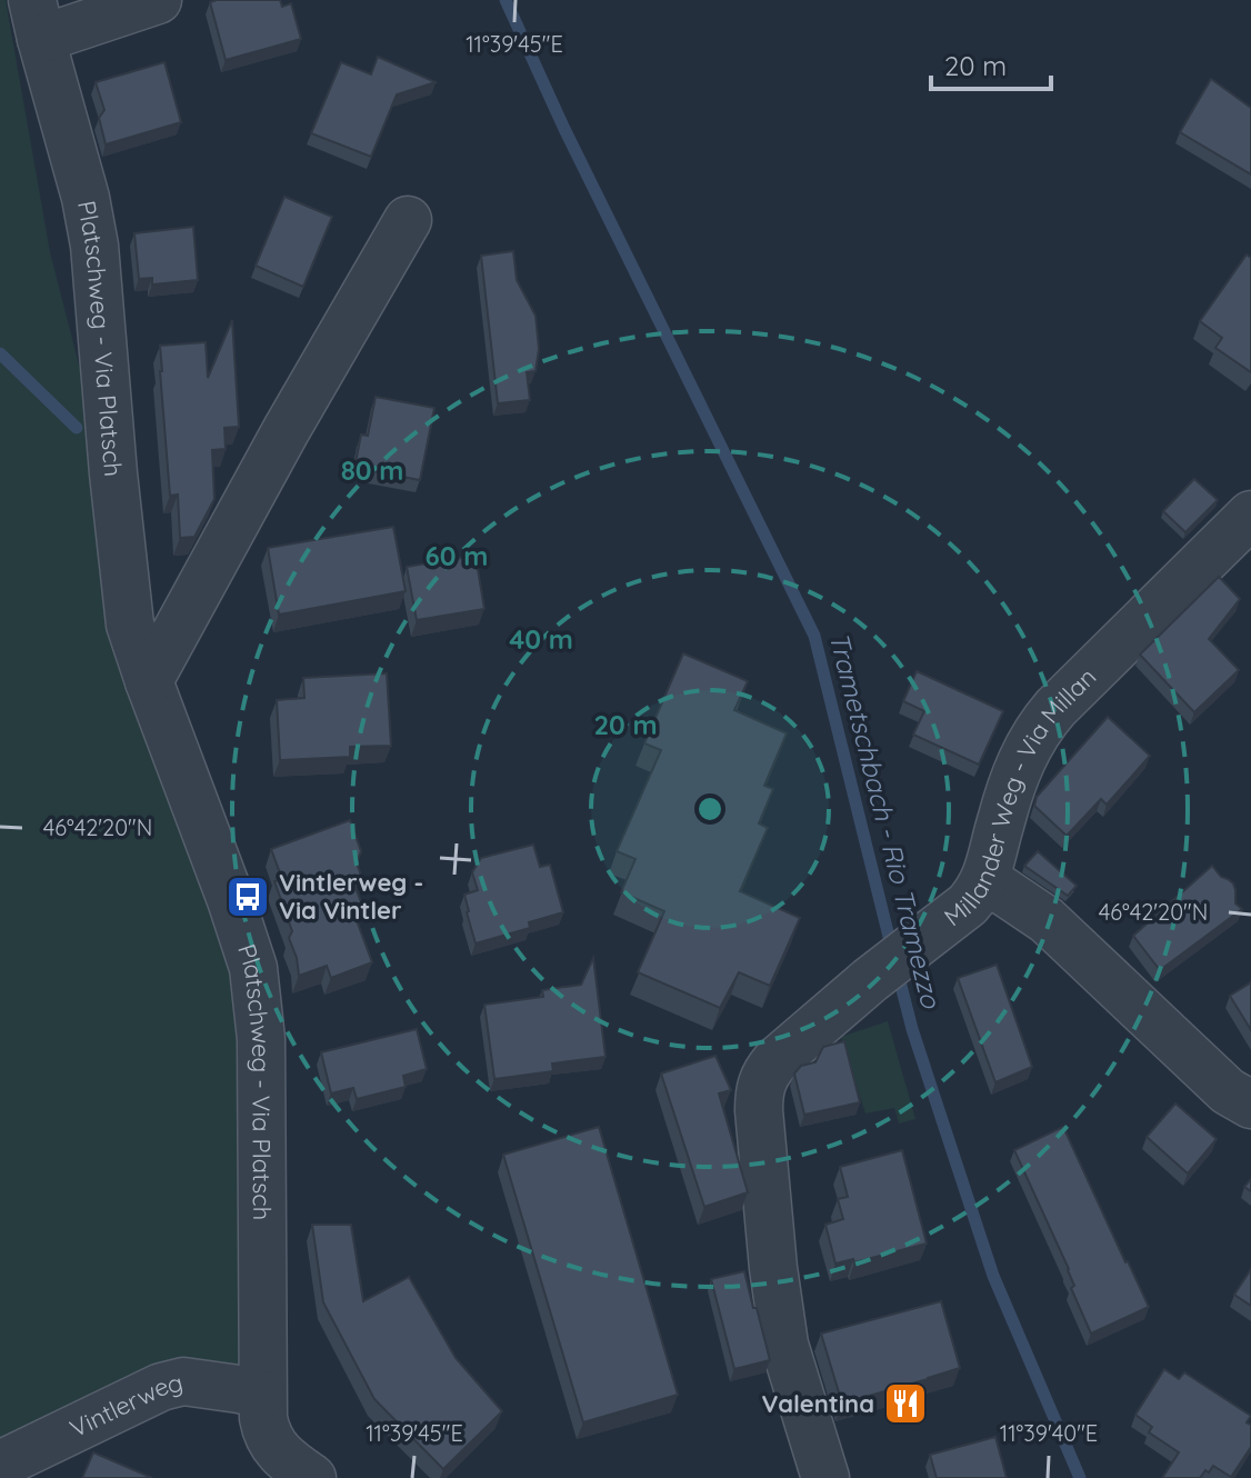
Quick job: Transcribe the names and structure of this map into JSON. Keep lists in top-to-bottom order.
{
  "streets": {
    "street": ["Platschweg - Via Platsch", "Millander Weg - Via Millan", "Vintlerweg"]
  },
  "crossings": [
    ["Platschweg - Via Platsch", "Vintlerweg"]
  ],
  "water": ["Trametschbach - Rio Tramezzo"],
  "places": {
    "bus stop": ["Vintlerweg - Via Vintler"],
    "restaurant": ["Valentina"]
  },
  "scale_bar": "20 m",
  "coordinates": ["11°39'45\"E", "46°42'20\"N", "11°39'40\"E"],
  "rings": [
    "80 m",
    "60 m",
    "40 m",
    "20 m"
  ]
}
